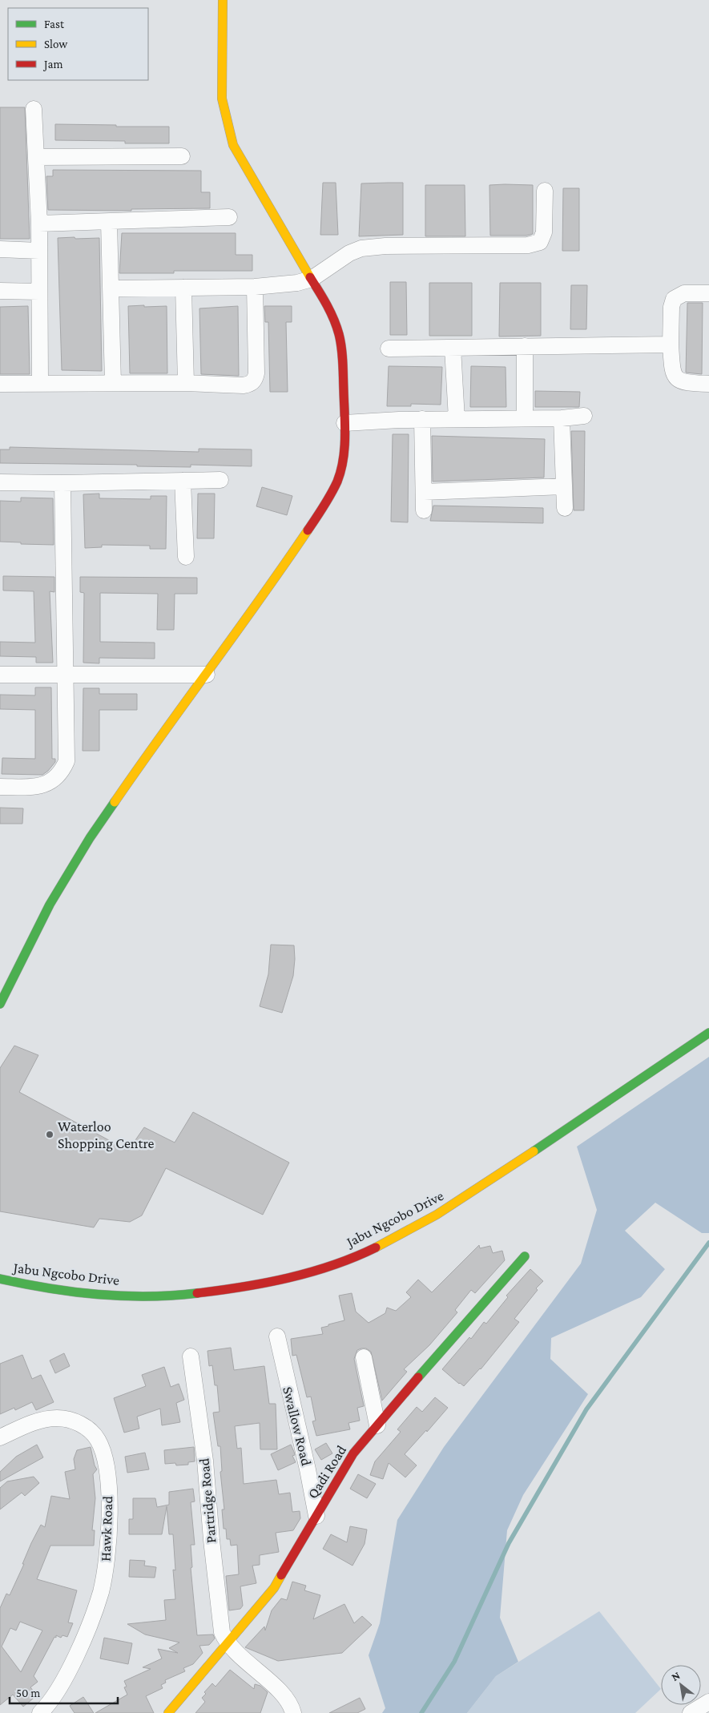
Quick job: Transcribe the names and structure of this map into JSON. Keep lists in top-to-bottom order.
{
  "streets": {
    "street": [
      "Jabu Ngcobo Drive",
      "Swallow Road",
      "Qadi Road",
      "Partridge Road",
      "Hawk Road"
    ]
  },
  "crossings": [
    ["Swallow Road", "Qadi Road"],
    ["Qadi Road", "Partridge Road"]
  ],
  "places": ["Waterloo Shopping Centre"],
  "legend": ["Fast", "Slow", "Jam"],
  "scale_bar": "50 m",
  "north": "top left"
}
